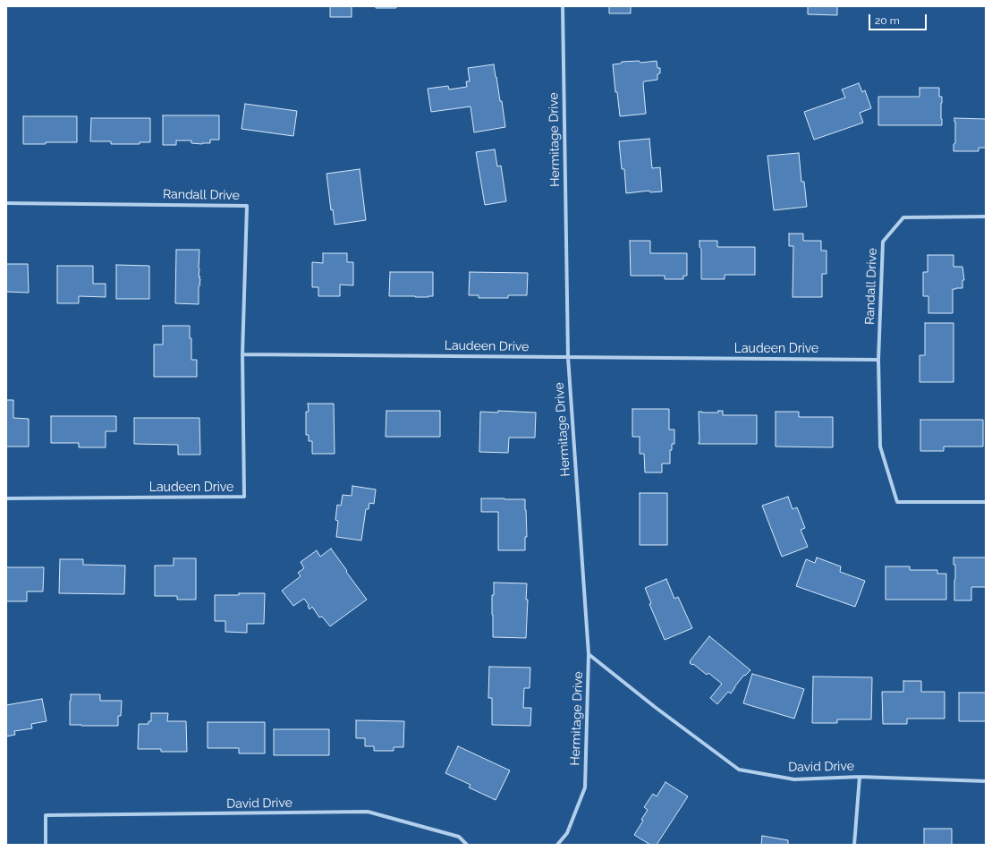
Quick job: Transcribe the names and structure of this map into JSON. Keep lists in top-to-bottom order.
{
  "streets": {
    "street": [
      "Hermitage Drive",
      "Randall Drive",
      "Laudeen Drive",
      "David Drive"
    ]
  },
  "crossings": [
    ["Hermitage Drive", "Laudeen Drive"],
    ["Hermitage Drive", "David Drive"],
    ["Randall Drive", "Laudeen Drive"]
  ],
  "scale_bar": "20 m"
}
